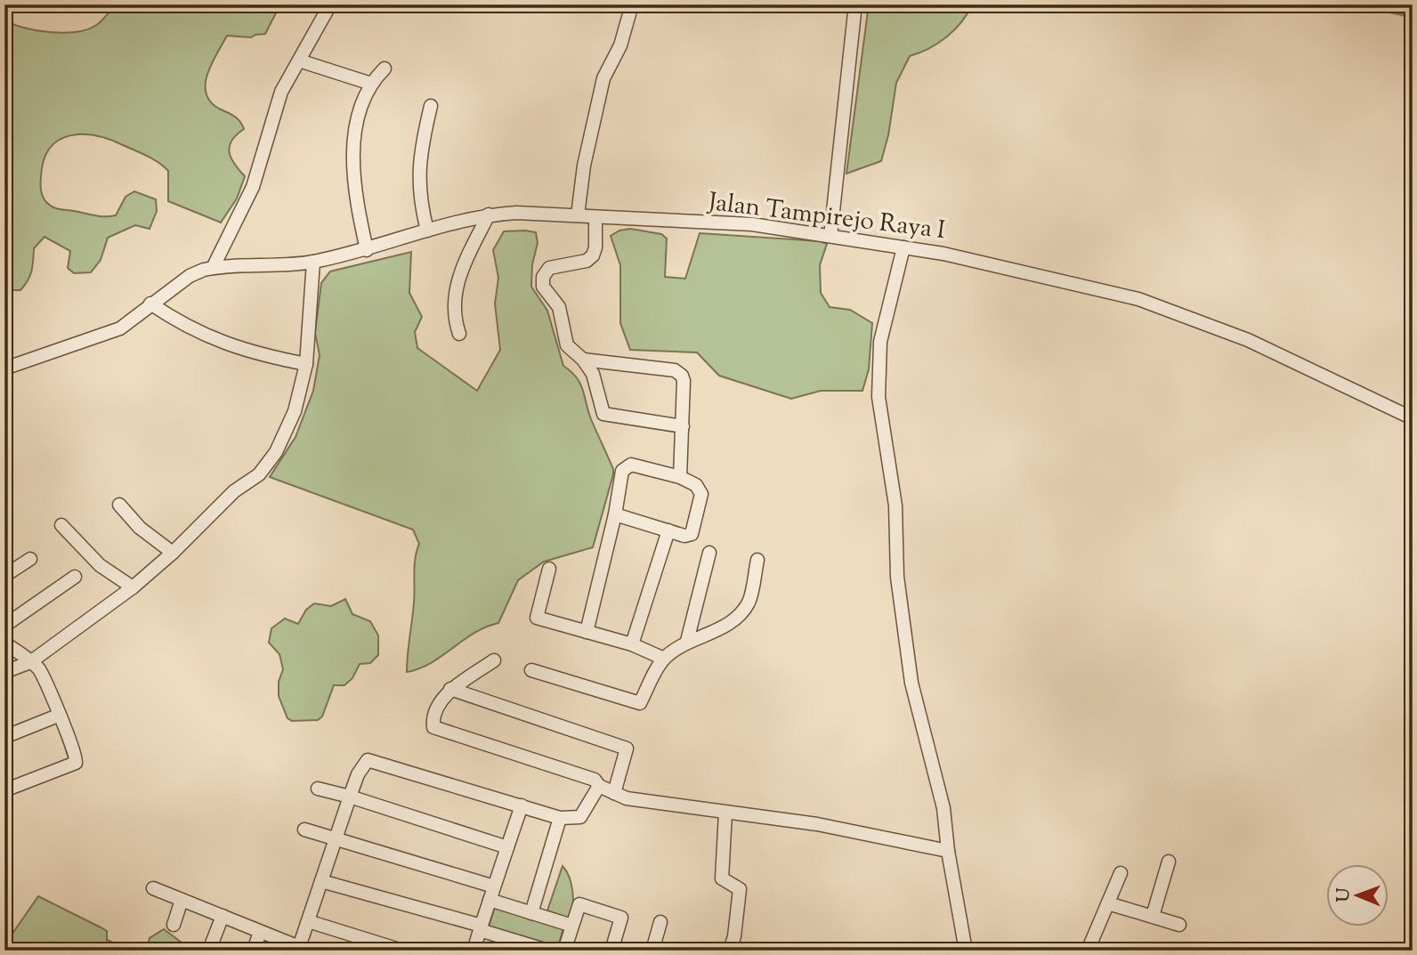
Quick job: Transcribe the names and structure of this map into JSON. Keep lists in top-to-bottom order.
{
  "streets": {
    "street": ["Jalan Tampirejo Raya I"]
  },
  "north": "left"
}
